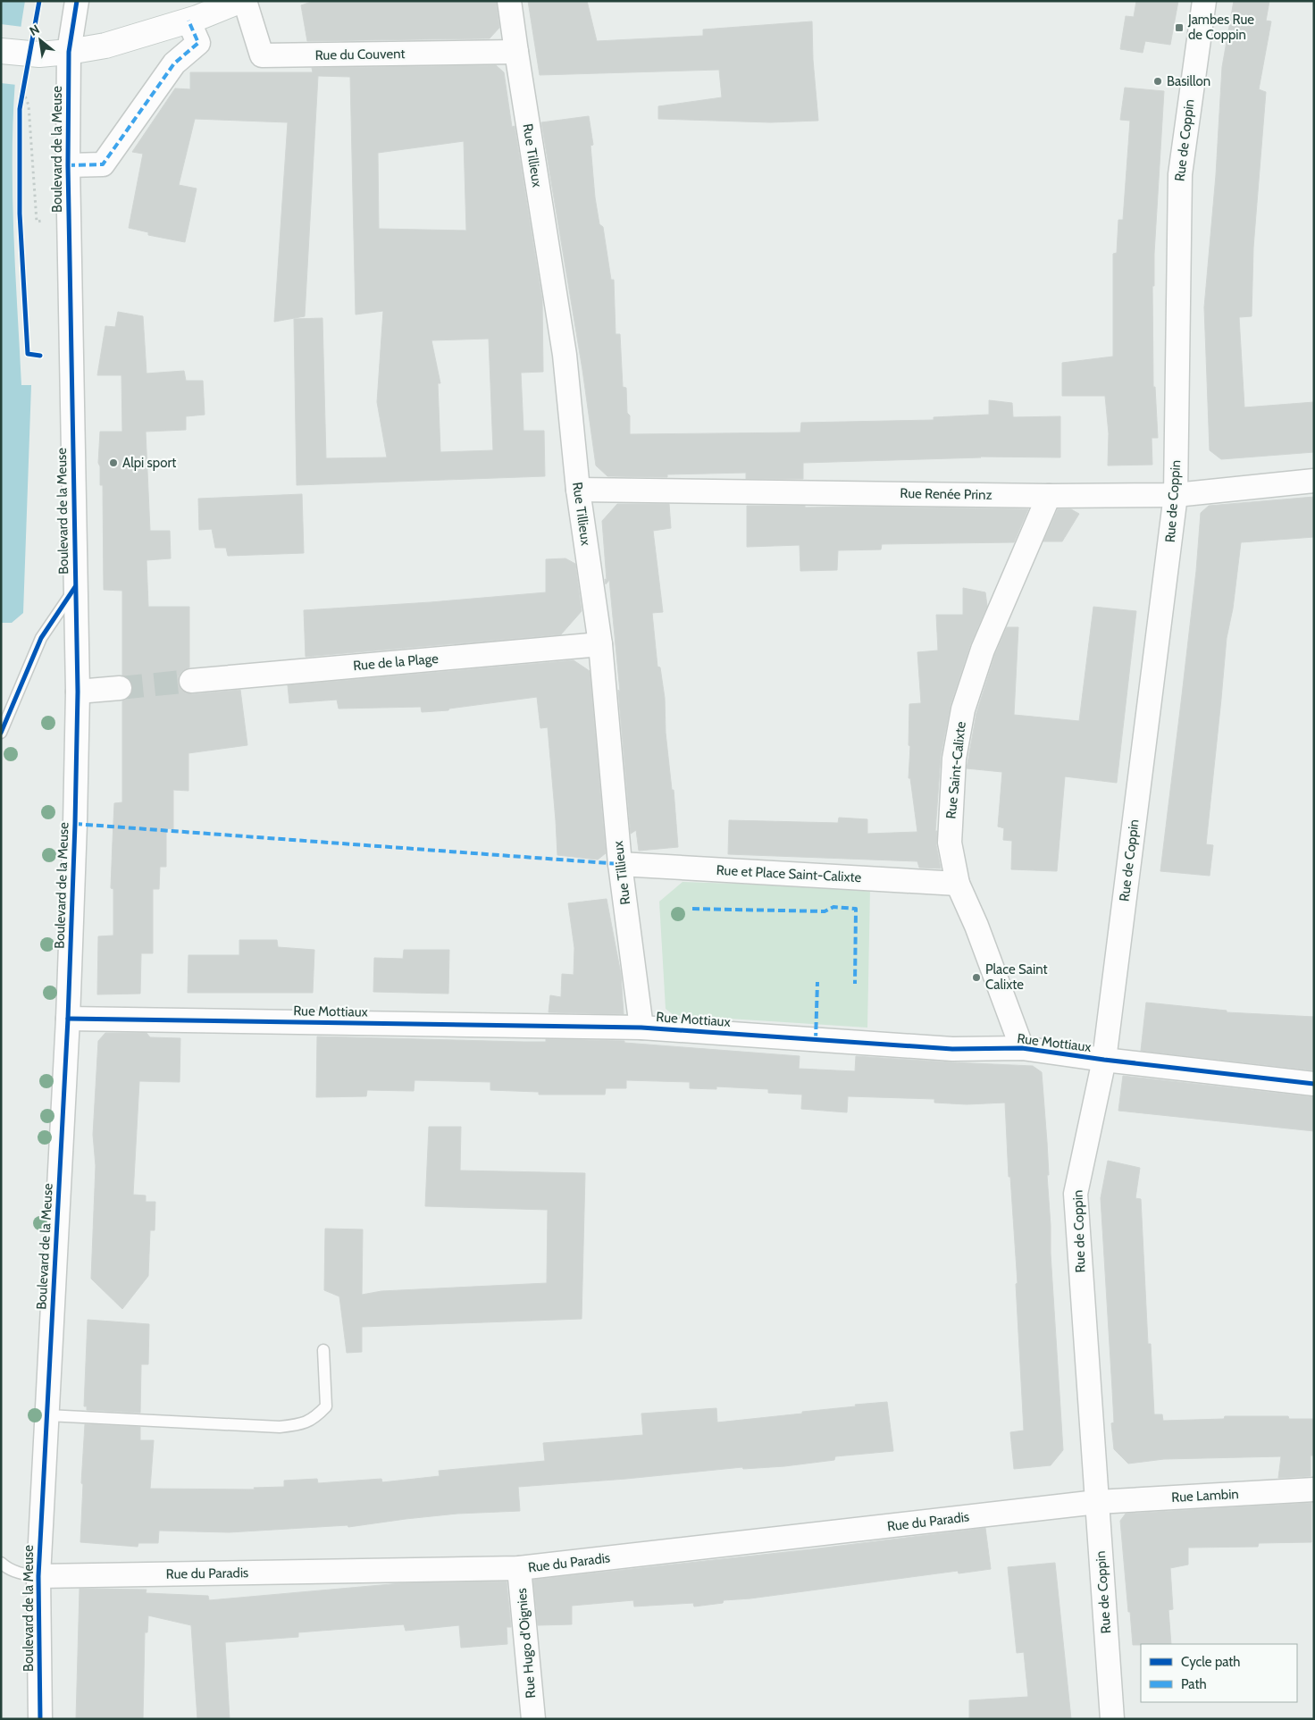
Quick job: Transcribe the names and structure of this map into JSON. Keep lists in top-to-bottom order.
{
  "streets": {
    "street": [
      "Rue du Couvent",
      "Rue de Coppin",
      "Boulevard de la Meuse",
      "Rue Tillieux",
      "Rue Renée Prinz",
      "Rue de la Plage",
      "Rue Saint-Calixte",
      "Rue et Place Saint-Calixte",
      "Rue Mottiaux",
      "Rue Lambin",
      "Rue du Paradis",
      "Rue Hugo d'Oignies"
    ]
  },
  "crossings": [
    ["Rue du Couvent", "Rue Tillieux"],
    ["Rue de Coppin", "Rue Renée Prinz"],
    ["Rue de Coppin", "Rue Mottiaux"],
    ["Rue de Coppin", "Rue Lambin"],
    ["Rue de Coppin", "Rue du Paradis"],
    ["Boulevard de la Meuse", "Rue Mottiaux"],
    ["Boulevard de la Meuse", "Rue du Paradis"],
    ["Rue Tillieux", "Rue Renée Prinz"],
    ["Rue Tillieux", "Rue de la Plage"],
    ["Rue Tillieux", "Rue et Place Saint-Calixte"],
    ["Rue Tillieux", "Rue Mottiaux"],
    ["Rue Renée Prinz", "Rue Saint-Calixte"],
    ["Rue Saint-Calixte", "Rue et Place Saint-Calixte"],
    ["Rue Saint-Calixte", "Rue Mottiaux"],
    ["Rue Lambin", "Rue du Paradis"],
    ["Rue du Paradis", "Rue Hugo d'Oignies"]
  ],
  "places": {
    "transit": ["Jambes Rue de Coppin"],
    "other": ["Basillon", "Alpi sport", "Place Saint Calixte"]
  },
  "legend": ["Cycle path", "Path"],
  "north": "top left"
}
